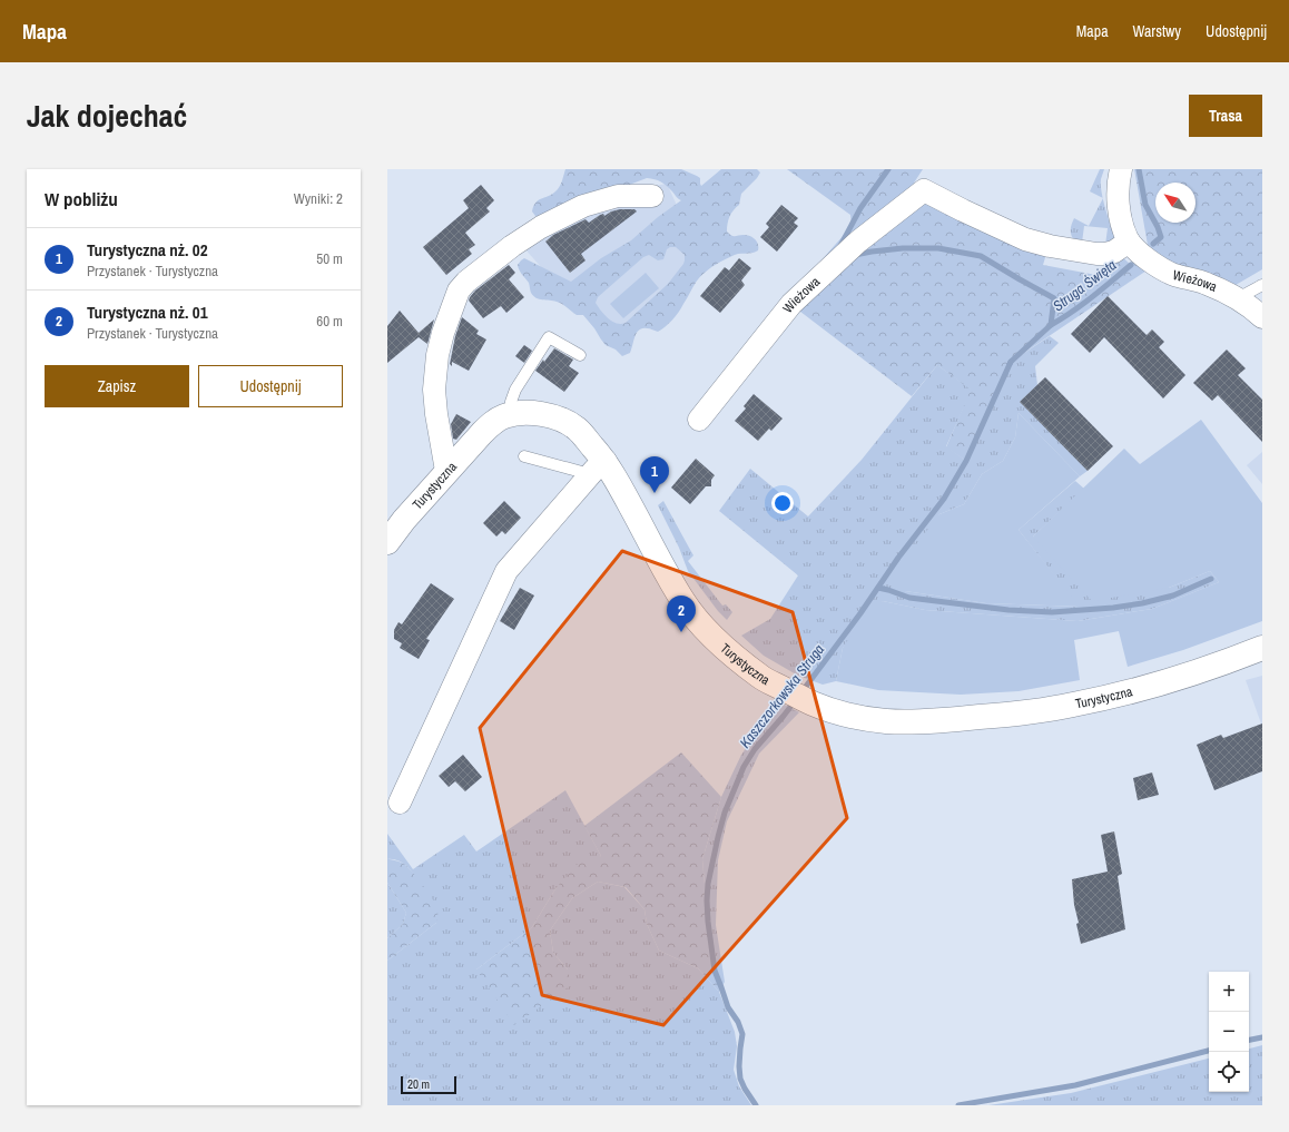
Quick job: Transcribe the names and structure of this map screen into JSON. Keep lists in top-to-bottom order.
{
  "streets": {
    "street": ["Wieżowa", "Turystyczna"]
  },
  "water": ["Struga Święta", "Kaszczorkowska Struga"],
  "scale_bar": "20 m",
  "north": "top left",
  "page": {
    "header": "Mapa",
    "nav": ["Mapa", "Warstwy", "Udostępnij"],
    "title": "Jak dojechać",
    "buttons": [
      "Trasa",
      ["Zapisz", "Udostępnij"]
    ],
    "heading": ["W pobliżu", "Wyniki: 2"],
    "list": [
      {
        "mark": "1",
        "name": "Turystyczna nż. 02",
        "note": "Przystanek · Turystyczna",
        "value": "50 m"
      },
      {
        "mark": "2",
        "name": "Turystyczna nż. 01",
        "note": "Przystanek · Turystyczna",
        "value": "60 m"
      }
    ],
    "pins": ["1", "2"],
    "map_buttons": ["+", "−"],
    "scale": "20 m"
  }
}
